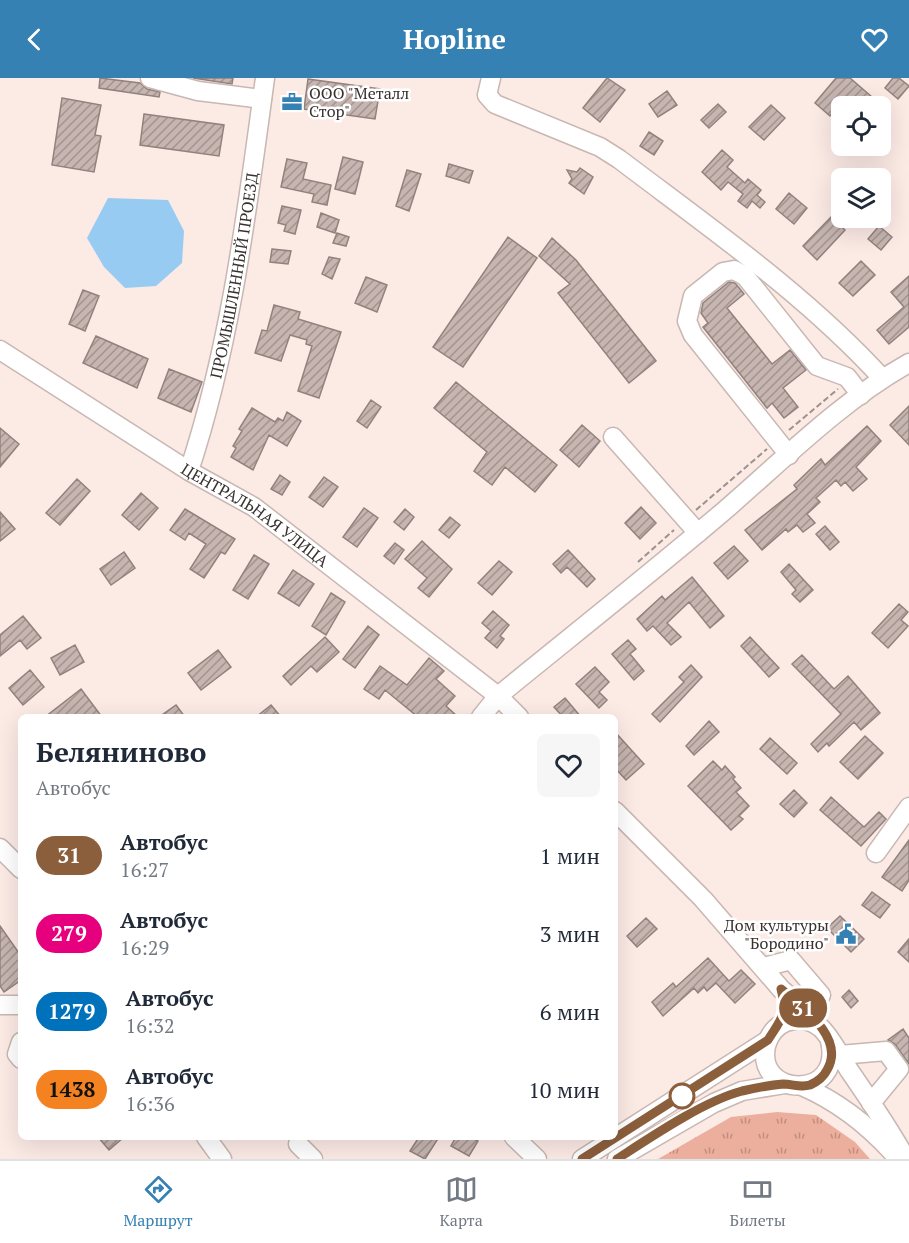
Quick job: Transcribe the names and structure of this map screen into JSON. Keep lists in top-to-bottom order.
{
  "streets": {
    "street": ["ПРОМЫШЛЕННЫЙ ПРОЕЗД", "ЦЕНТРАЛЬНАЯ УЛИЦА"]
  },
  "crossings": [
    ["ПРОМЫШЛЕННЫЙ ПРОЕЗД", "ЦЕНТРАЛЬНАЯ УЛИЦА"]
  ],
  "places": {
    "office": ["ООО \"Металл Стор\""],
    "public building": ["Дом культуры \"Бородино\""]
  },
  "lines": ["bus line 31"],
  "page": {
    "header": "Hopline",
    "on_map": "31",
    "heading": ["Беляниново", "Автобус"],
    "list": [
      {
        "mark": "31",
        "name": "Автобус",
        "note": "16:27",
        "value": "1 мин"
      },
      {
        "mark": "279",
        "name": "Автобус",
        "note": "16:29",
        "value": "3 мин"
      },
      {
        "mark": "1279",
        "name": "Автобус",
        "note": "16:32",
        "value": "6 мин"
      },
      {
        "mark": "1438",
        "name": "Автобус",
        "note": "16:36",
        "value": "10 мин"
      }
    ],
    "tabs": ["Маршрут", "Карта", "Билеты"]
  }
}
